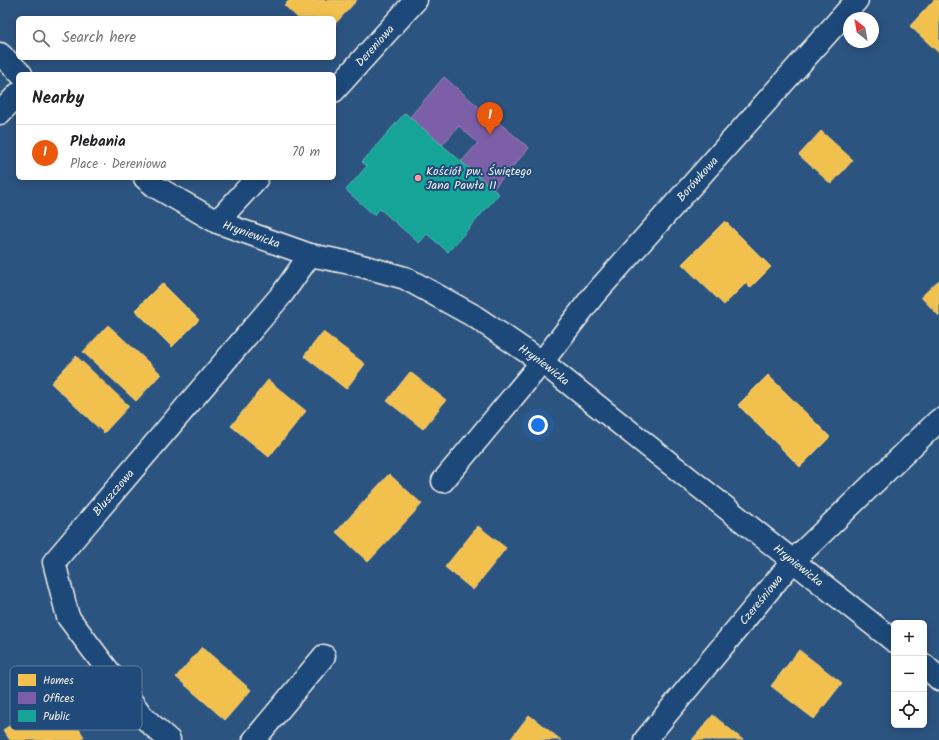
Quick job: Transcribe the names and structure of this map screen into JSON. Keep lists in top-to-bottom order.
{
  "streets": {
    "street": [
      "Dereniowa",
      "Borówkowa",
      "Hryniewicka",
      "Bluszczowa",
      "Czereśniowa"
    ]
  },
  "crossings": [
    ["Borówkowa", "Hryniewicka"],
    ["Hryniewicka", "Bluszczowa"],
    ["Hryniewicka", "Czereśniowa"]
  ],
  "places": ["Kościół pw. Świętego Jana Pawła II"],
  "legend": ["Homes", "Offices", "Public"],
  "north": "top left",
  "page": {
    "search": "Search here",
    "heading": "Nearby",
    "pins": "1",
    "list": [
      {
        "mark": "1",
        "name": "Plebania",
        "note": "Place · Dereniowa",
        "value": "70 m"
      }
    ],
    "map_buttons": ["+", "−"]
  }
}
